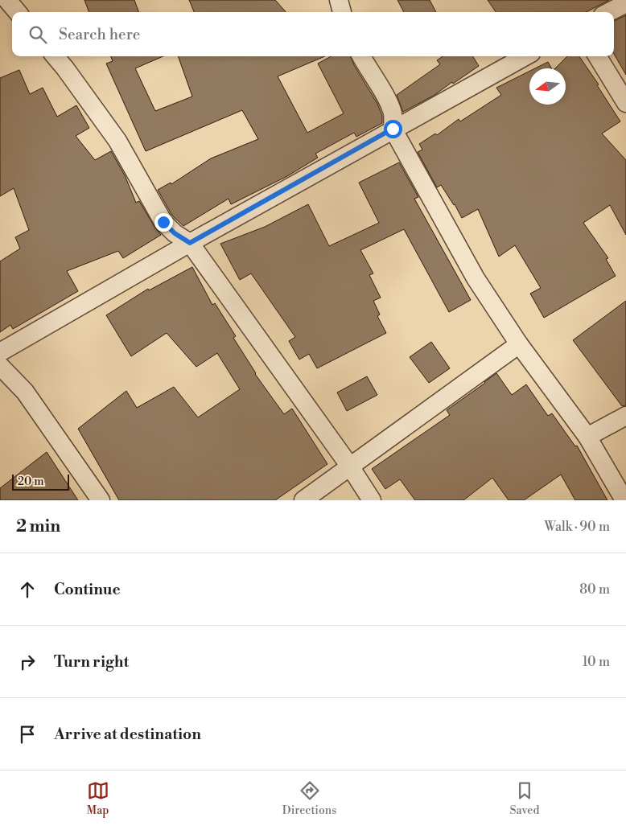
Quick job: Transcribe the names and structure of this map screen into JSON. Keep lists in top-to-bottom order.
{
  "scale_bar": "20 m",
  "north": "left",
  "page": {
    "search": "Search here",
    "scale": "20 m",
    "heading": ["2 min", "Walk · 90 m"],
    "list": [
      ["Continue", "80 m"],
      ["Turn right", "10 m"],
      "Arrive at destination"
    ],
    "nav": ["Map", "Directions", "Saved"]
  }
}
